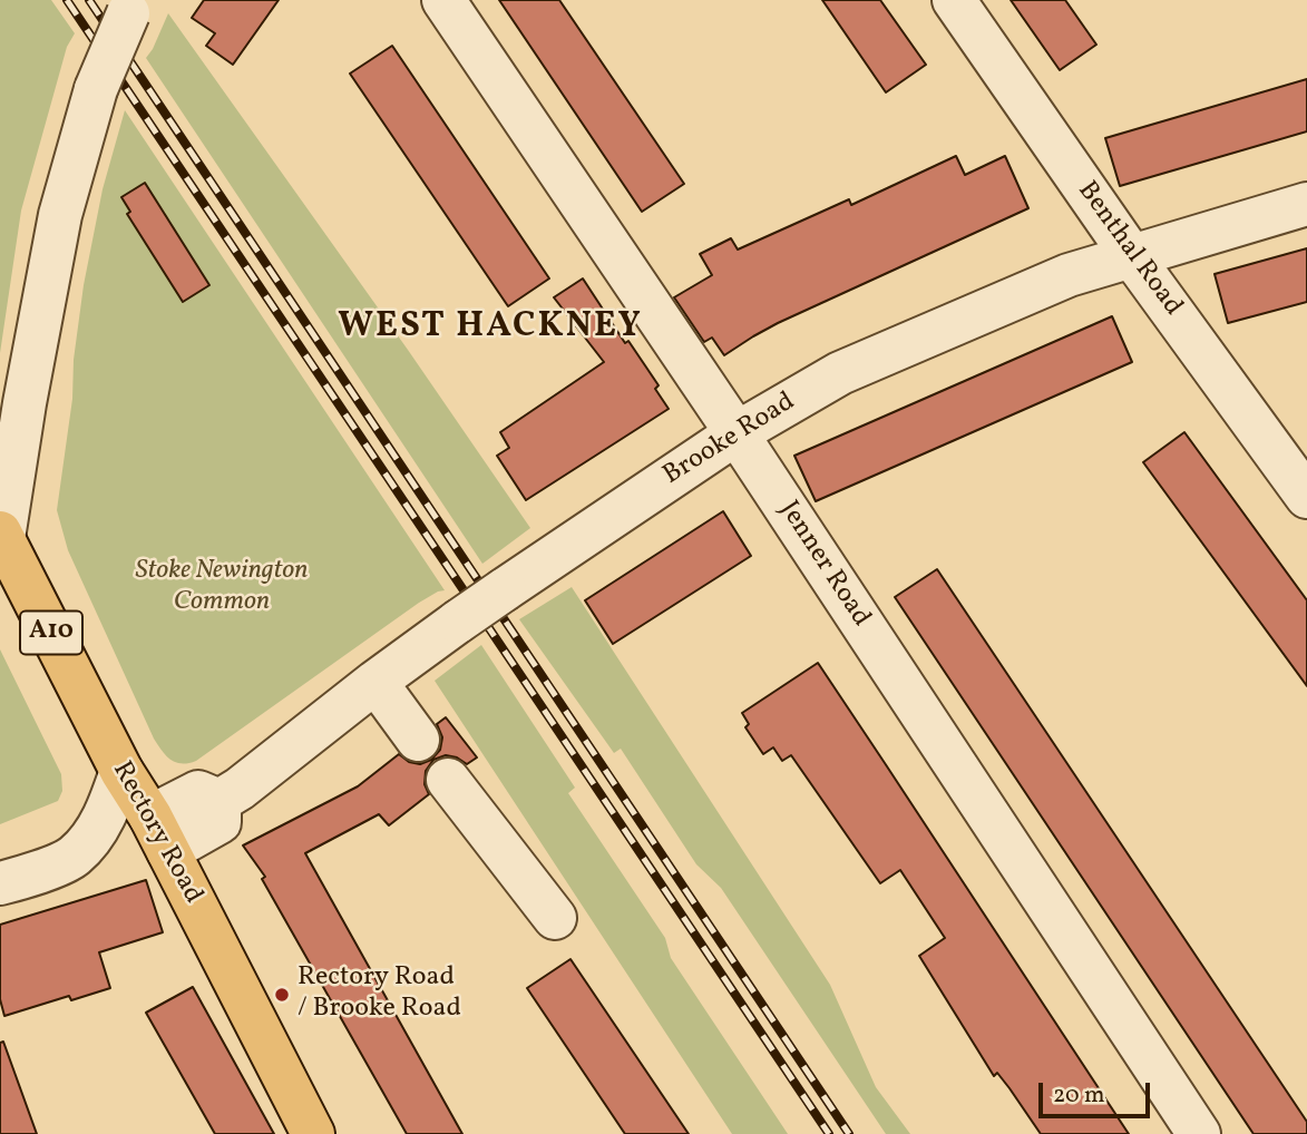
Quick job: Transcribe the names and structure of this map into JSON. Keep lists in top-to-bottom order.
{
  "streets": {
    "highway": ["A10", "Rectory Road"],
    "street": ["Benthal Road", "Brooke Road", "Jenner Road"]
  },
  "crossings": [
    ["Benthal Road", "Brooke Road"],
    ["Brooke Road", "Jenner Road"],
    ["Brooke Road", "Rectory Road"]
  ],
  "districts": ["WEST HACKNEY"],
  "parks": ["Stoke Newington Common"],
  "places": ["Rectory Road / Brooke Road"],
  "scale_bar": "20 m"
}
